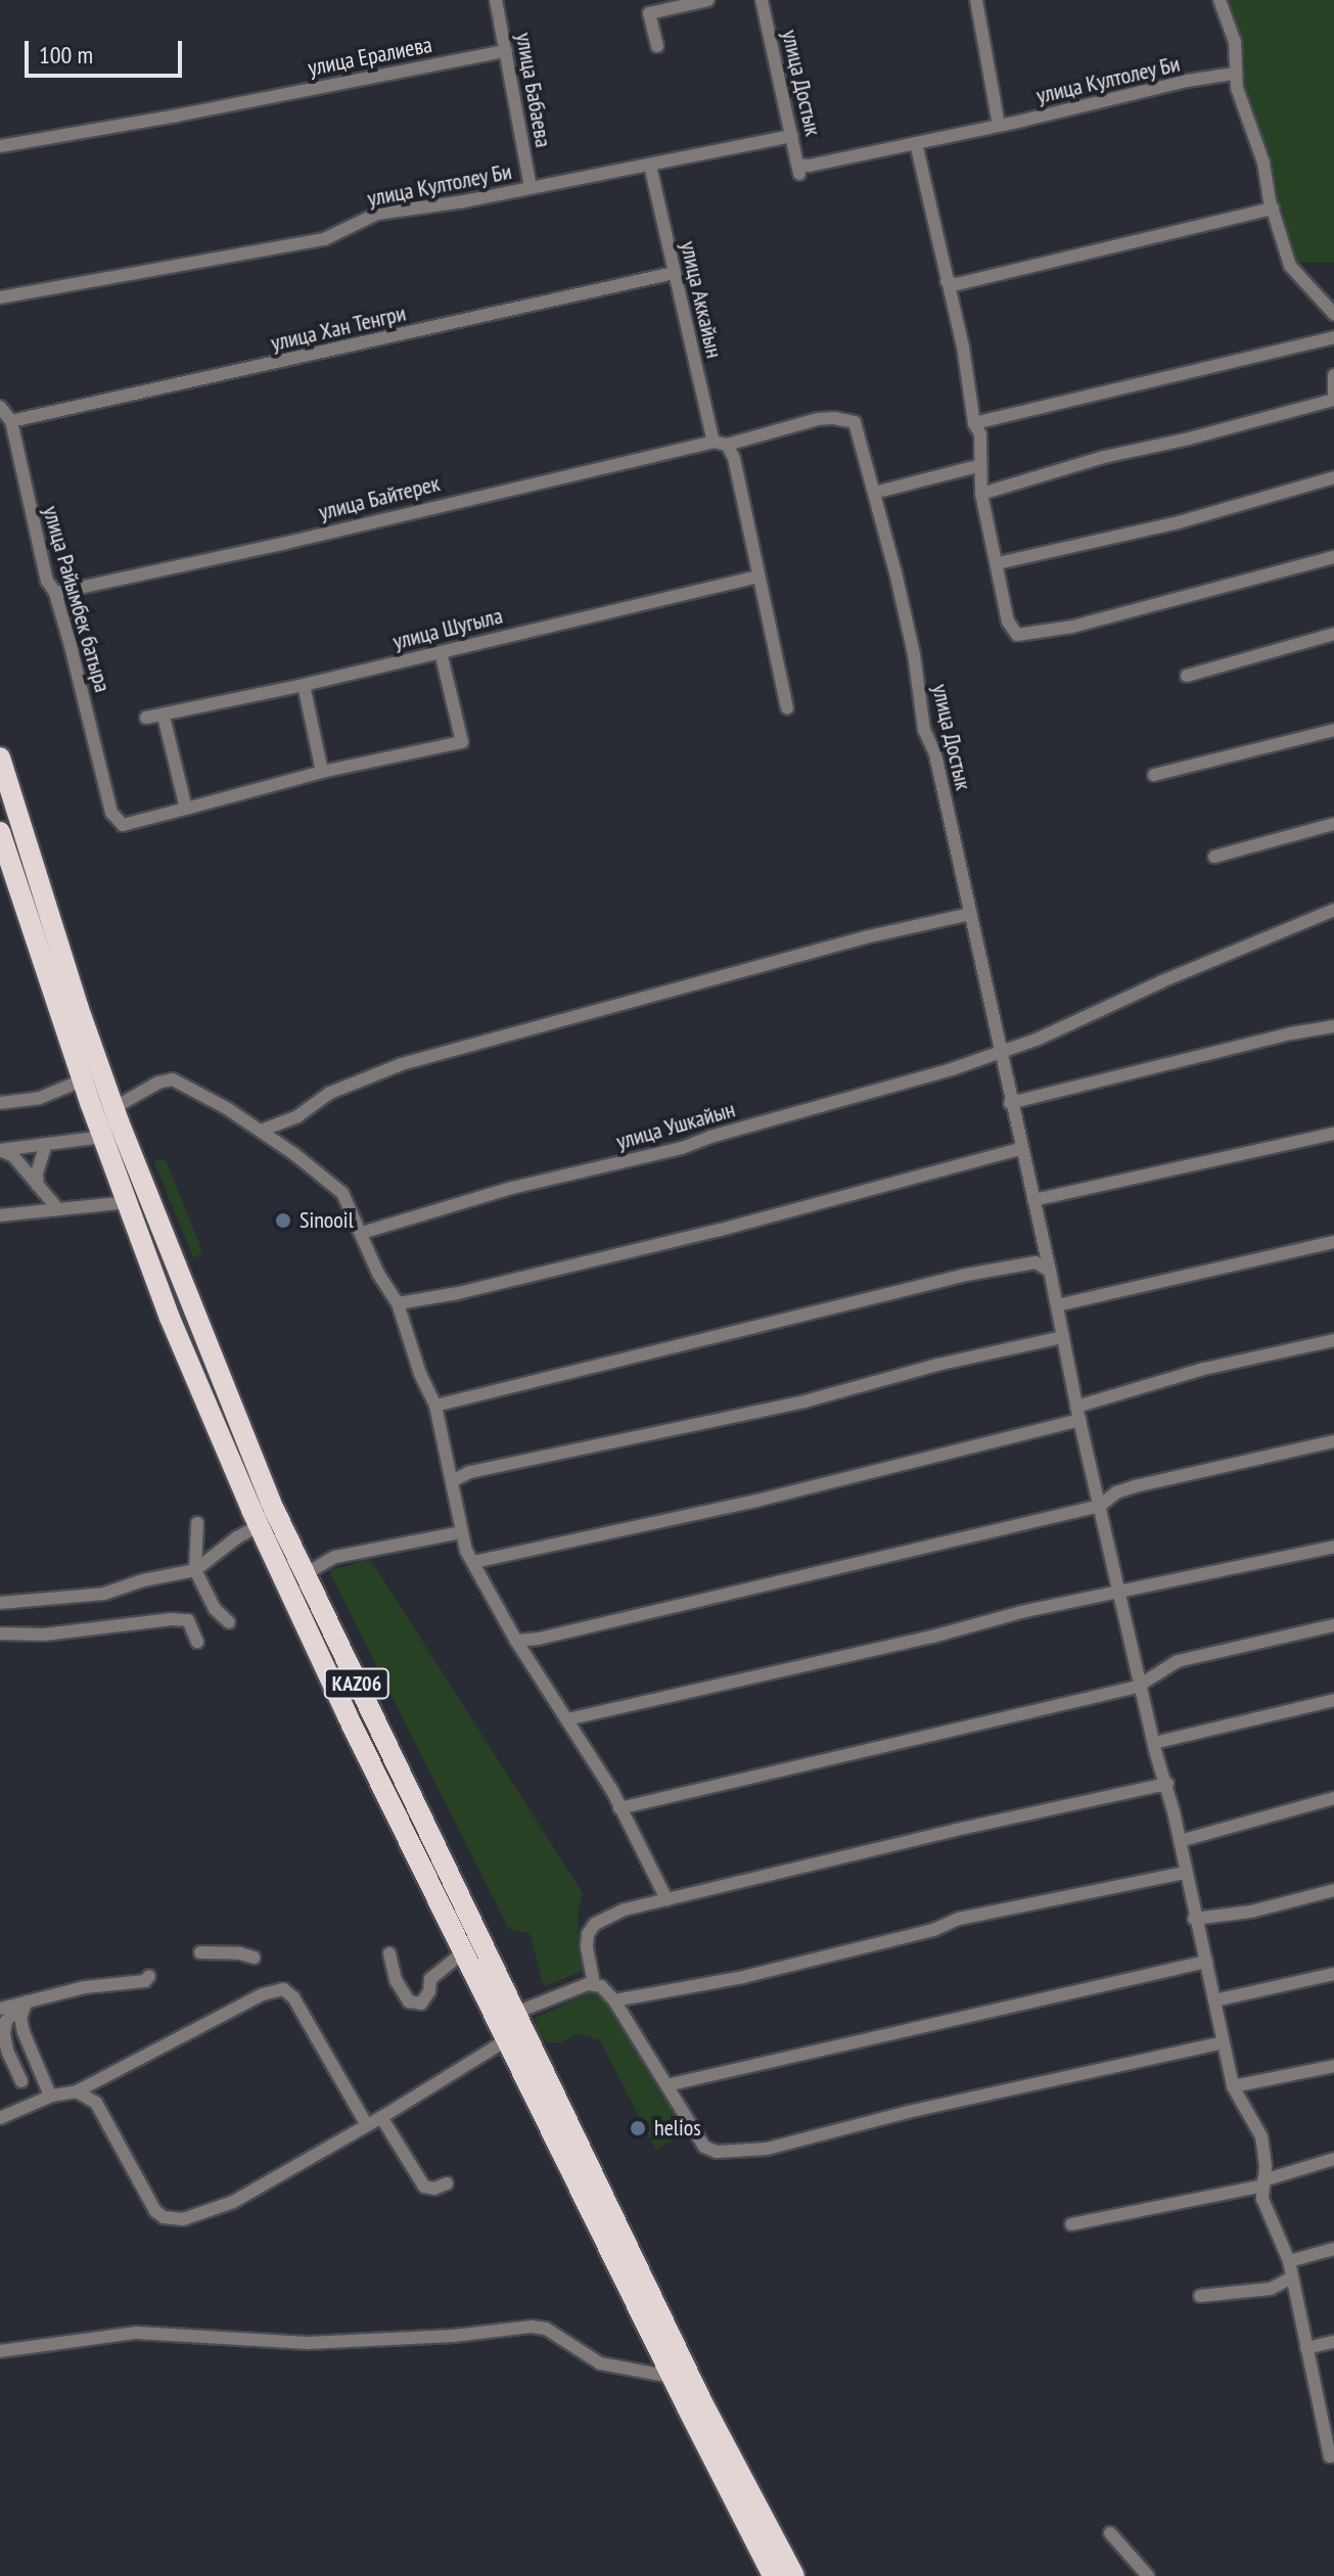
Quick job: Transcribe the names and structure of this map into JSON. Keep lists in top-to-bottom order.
{
  "streets": {
    "highway": ["KАZ06"],
    "street": [
      "улица Ералиева",
      "улица Култолеу Би",
      "улица Достык",
      "улица Бабаева",
      "улица Аккайын",
      "улица Хан Тенгри",
      "улица Байтерек",
      "улица Райымбек батыра",
      "улица Шугыла",
      "улица Ушкайын"
    ]
  },
  "crossings": [
    ["улица Ералиева", "улица Бабаева"],
    ["улица Култолеу Би", "улица Достык"],
    ["улица Култолеу Би", "улица Бабаева"],
    ["улица Култолеу Би", "улица Аккайын"],
    ["улица Достык", "улица Байтерек"],
    ["улица Достык", "улица Ушкайын"],
    ["улица Аккайын", "улица Хан Тенгри"],
    ["улица Аккайын", "улица Байтерек"],
    ["улица Аккайын", "улица Шугыла"],
    ["улица Хан Тенгри", "улица Райымбек батыра"],
    ["улица Байтерек", "улица Райымбек батыра"]
  ],
  "places": ["Sinooil", "helios"],
  "scale_bar": "100 m"
}
